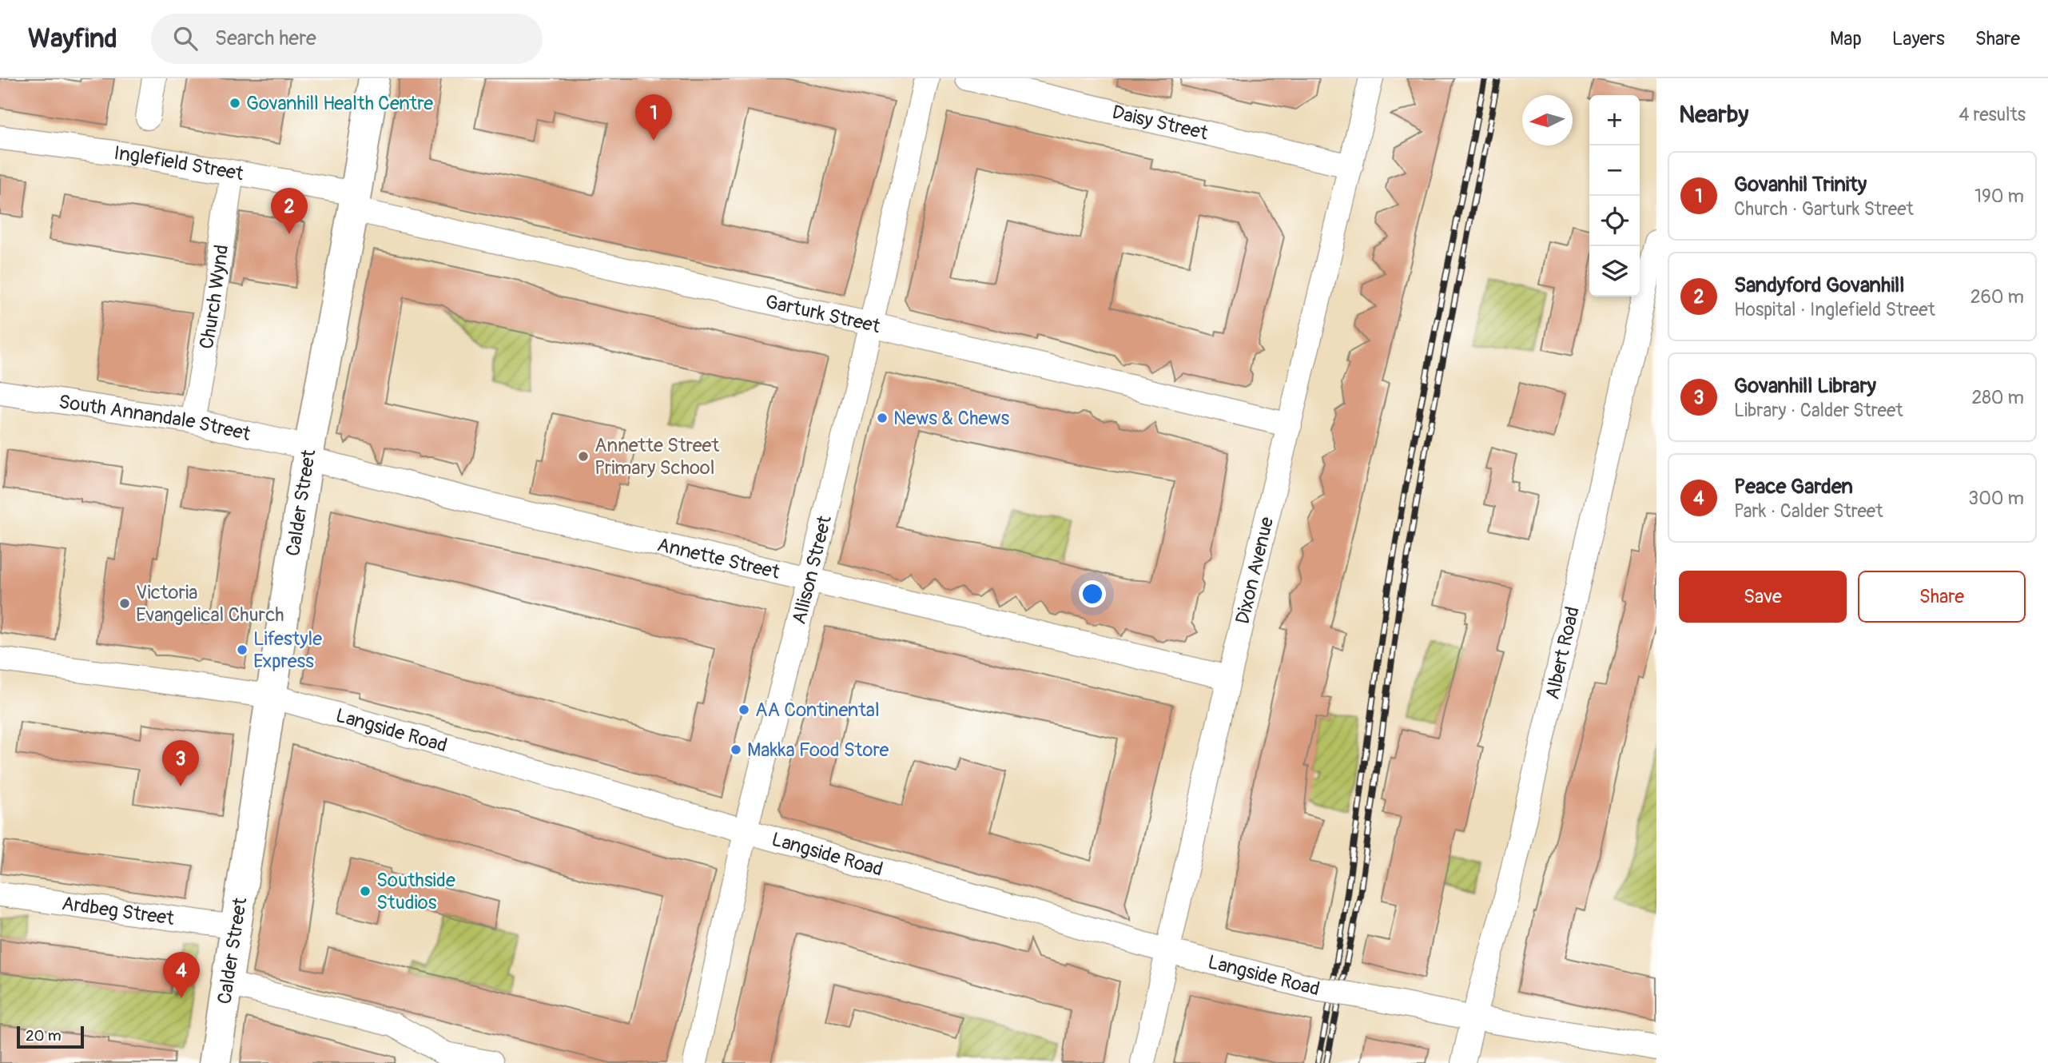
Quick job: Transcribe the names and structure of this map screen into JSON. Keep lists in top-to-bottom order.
{
  "streets": {
    "main road": ["Calder Street"],
    "street": [
      "Daisy Street",
      "Inglefield Street",
      "Church Wynd",
      "Garturk Street",
      "South Annandale Street",
      "Annette Street",
      "Dixon Avenue",
      "Allison Street",
      "Albert Road",
      "Langside Road",
      "Ardbeg Street"
    ]
  },
  "crossings": [
    ["Daisy Street", "Dixon Avenue"],
    ["Inglefield Street", "Church Wynd"],
    ["Inglefield Street", "Garturk Street"],
    ["Inglefield Street", "Calder Street"],
    ["Church Wynd", "South Annandale Street"],
    ["Garturk Street", "Calder Street"],
    ["Garturk Street", "Dixon Avenue"],
    ["Garturk Street", "Allison Street"],
    ["South Annandale Street", "Calder Street"],
    ["South Annandale Street", "Annette Street"],
    ["Calder Street", "Annette Street"],
    ["Calder Street", "Langside Road"],
    ["Calder Street", "Ardbeg Street"],
    ["Annette Street", "Dixon Avenue"],
    ["Annette Street", "Allison Street"],
    ["Dixon Avenue", "Langside Road"],
    ["Allison Street", "Langside Road"],
    ["Albert Road", "Langside Road"]
  ],
  "places": [
    "Govanhill Health Centre",
    "News & Chews",
    "Annette Street Primary School",
    "Victoria Evangelical Church",
    "Lifestyle Express",
    "AA Continental",
    "Makka Food Store",
    "Southside Studios"
  ],
  "scale_bar": "20 m",
  "north": "left",
  "page": {
    "header": "Wayfind",
    "search": "Search here",
    "nav": ["Map", "Layers", "Share"],
    "heading": ["Nearby", "4 results"],
    "pins": [
      "1",
      "2",
      "3",
      "4"
    ],
    "map_buttons": ["+", "−"],
    "list": [
      {
        "mark": "1",
        "name": "Govanhil Trinity",
        "note": "Church · Garturk Street",
        "value": "190 m"
      },
      {
        "mark": "2",
        "name": "Sandyford Govanhill",
        "note": "Hospital · Inglefield Street",
        "value": "260 m"
      },
      {
        "mark": "3",
        "name": "Govanhill Library",
        "note": "Library · Calder Street",
        "value": "280 m"
      },
      {
        "mark": "4",
        "name": "Peace Garden",
        "note": "Park · Calder Street",
        "value": "300 m"
      }
    ],
    "buttons": ["Save", "Share"],
    "scale": "20 m"
  }
}
